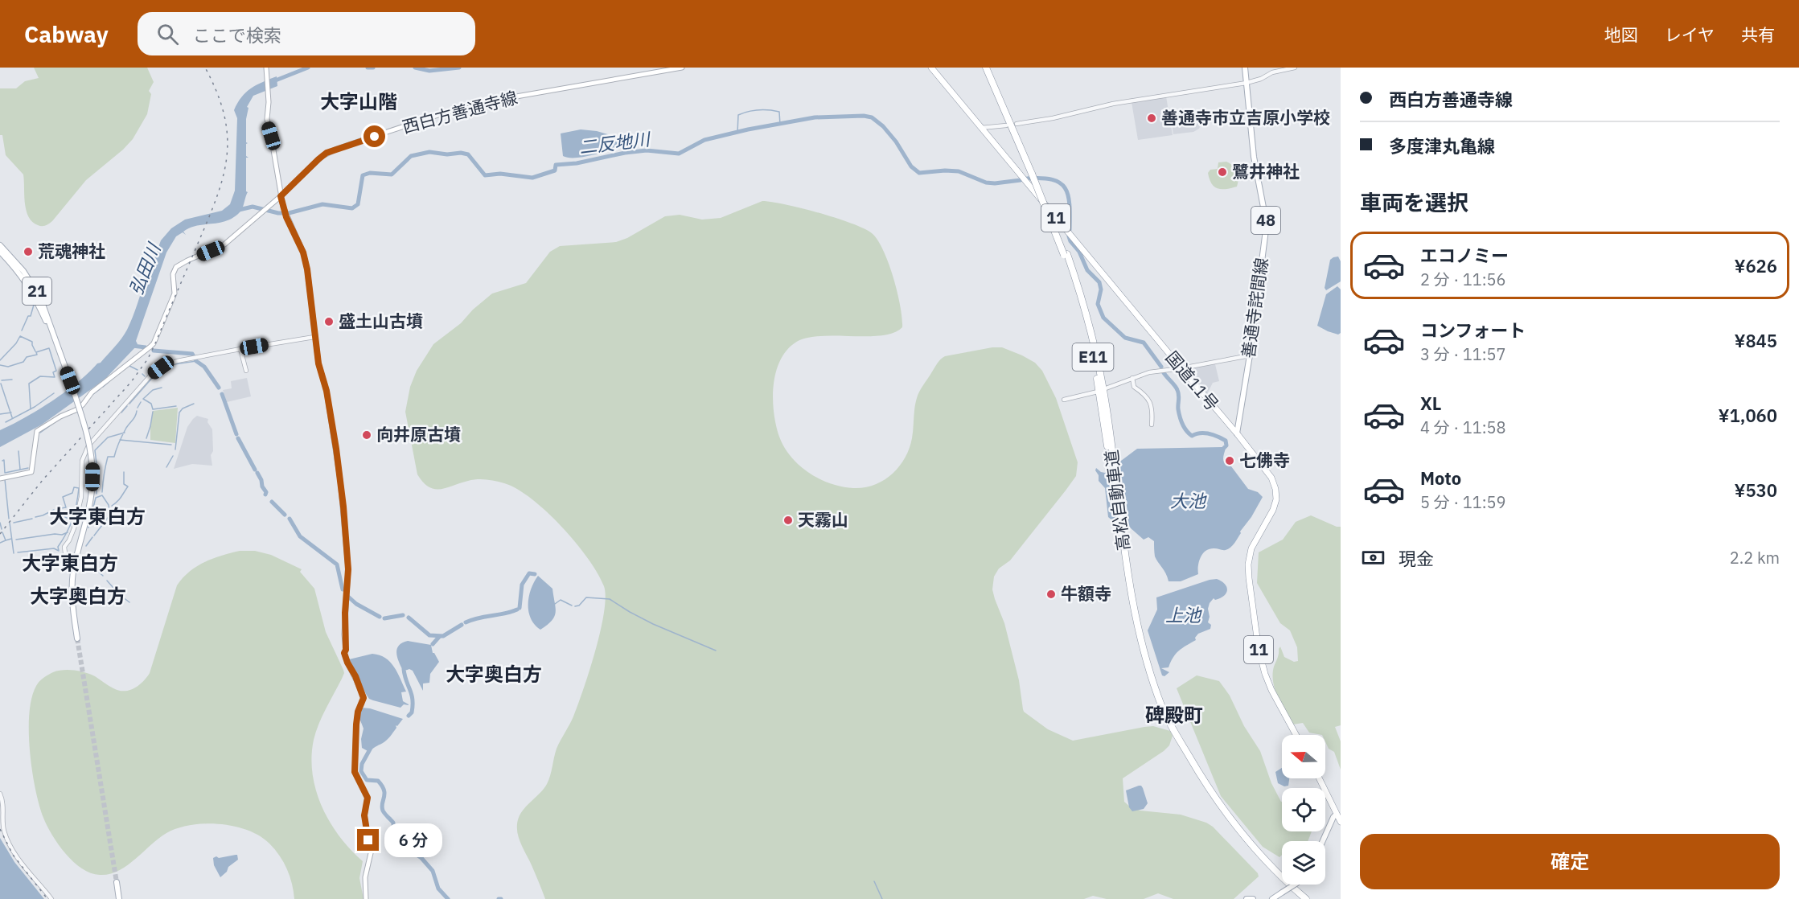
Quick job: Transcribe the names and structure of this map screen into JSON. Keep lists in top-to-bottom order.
{
  "streets": {
    "highway": [
      "11",
      "E11",
      "国道11号",
      "高松自動車道"
    ],
    "main road": [
      "西白方善通寺線",
      "48",
      "21",
      "善通寺詫間線"
    ]
  },
  "crossings": [
    ["善通寺詫間線", "国道11号"]
  ],
  "districts": [
    "大字山階",
    "大字東白方",
    "大字東白方",
    "大字奥白方",
    "大字奥白方",
    "碑殿町"
  ],
  "water": [
    "二反地川",
    "弘田川",
    "大池",
    "上池"
  ],
  "places": [
    "善通寺市立吉原小学校",
    "鷺井神社",
    "荒魂神社",
    "盛土山古墳",
    "向井原古墳",
    "七佛寺",
    "天霧山",
    "牛額寺"
  ],
  "north": "left",
  "page": {
    "header": "Cabway",
    "search": "ここで検索",
    "nav": ["地図", "レイヤ", "共有"],
    "banner": ["西白方善通寺線", "多度津丸亀線"],
    "heading": "車両を選択",
    "list": [
      {
        "name": "エコノミー",
        "note": "2 分 · 11:56",
        "value": "¥626"
      },
      {
        "name": "コンフォート",
        "note": "3 分 · 11:57",
        "value": "¥845"
      },
      {
        "name": "XL",
        "note": "4 分 · 11:58",
        "value": "¥1,060"
      },
      {
        "name": "Moto",
        "note": "5 分 · 11:59",
        "value": "¥530"
      }
    ],
    "pay": ["現金", "2.2 km"],
    "bubble": "6 分",
    "buttons": "確定"
  }
}
